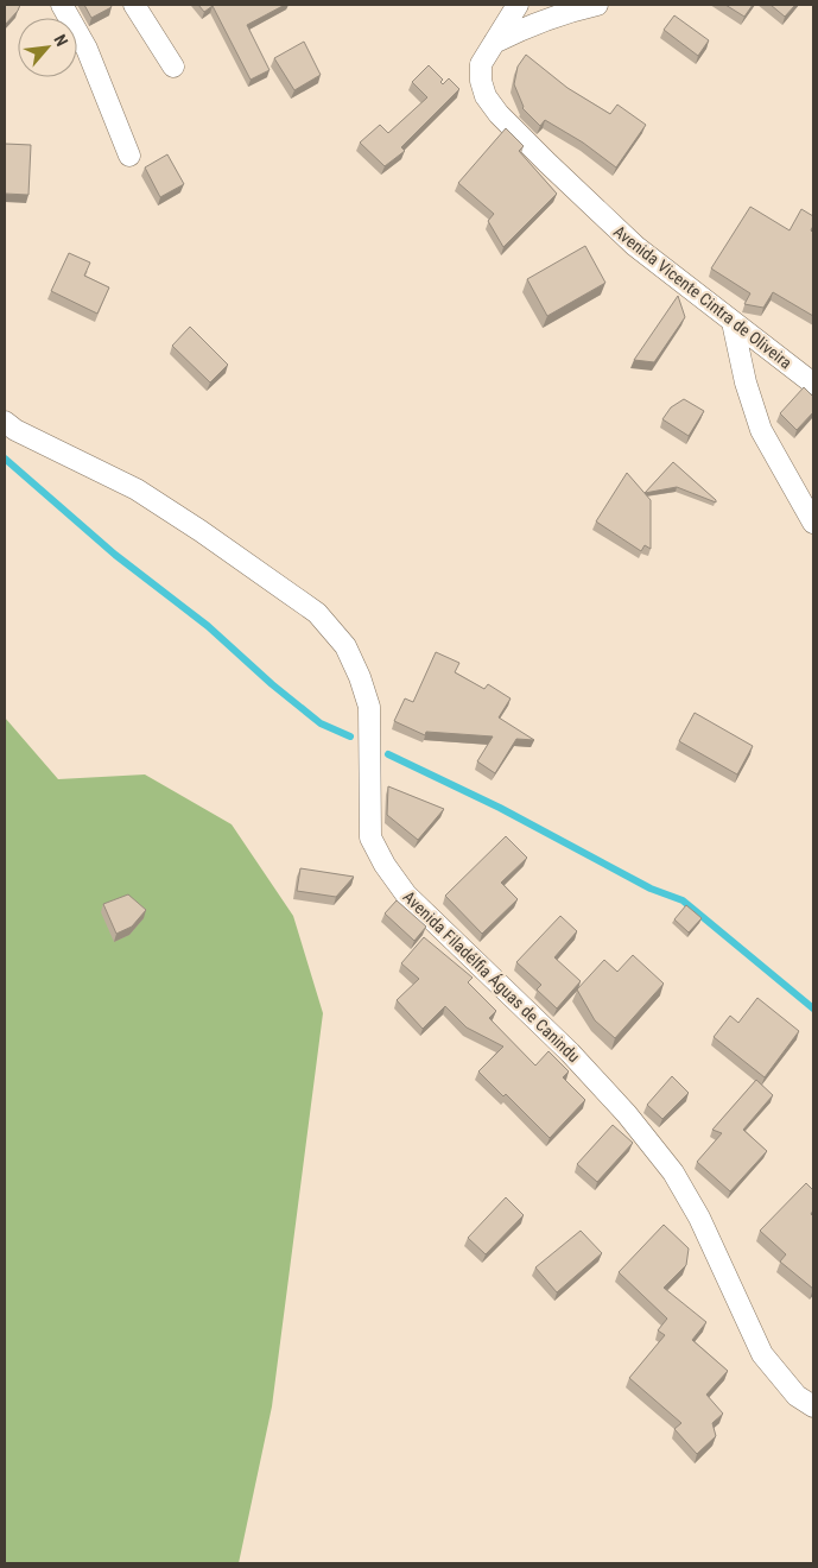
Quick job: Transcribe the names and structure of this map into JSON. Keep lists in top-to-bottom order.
{
  "streets": {
    "street": ["Avenida Vicente Cintra de Oliveira", "Avenida Filadélfia Águas de Canindu"]
  },
  "north": "top right"
}
